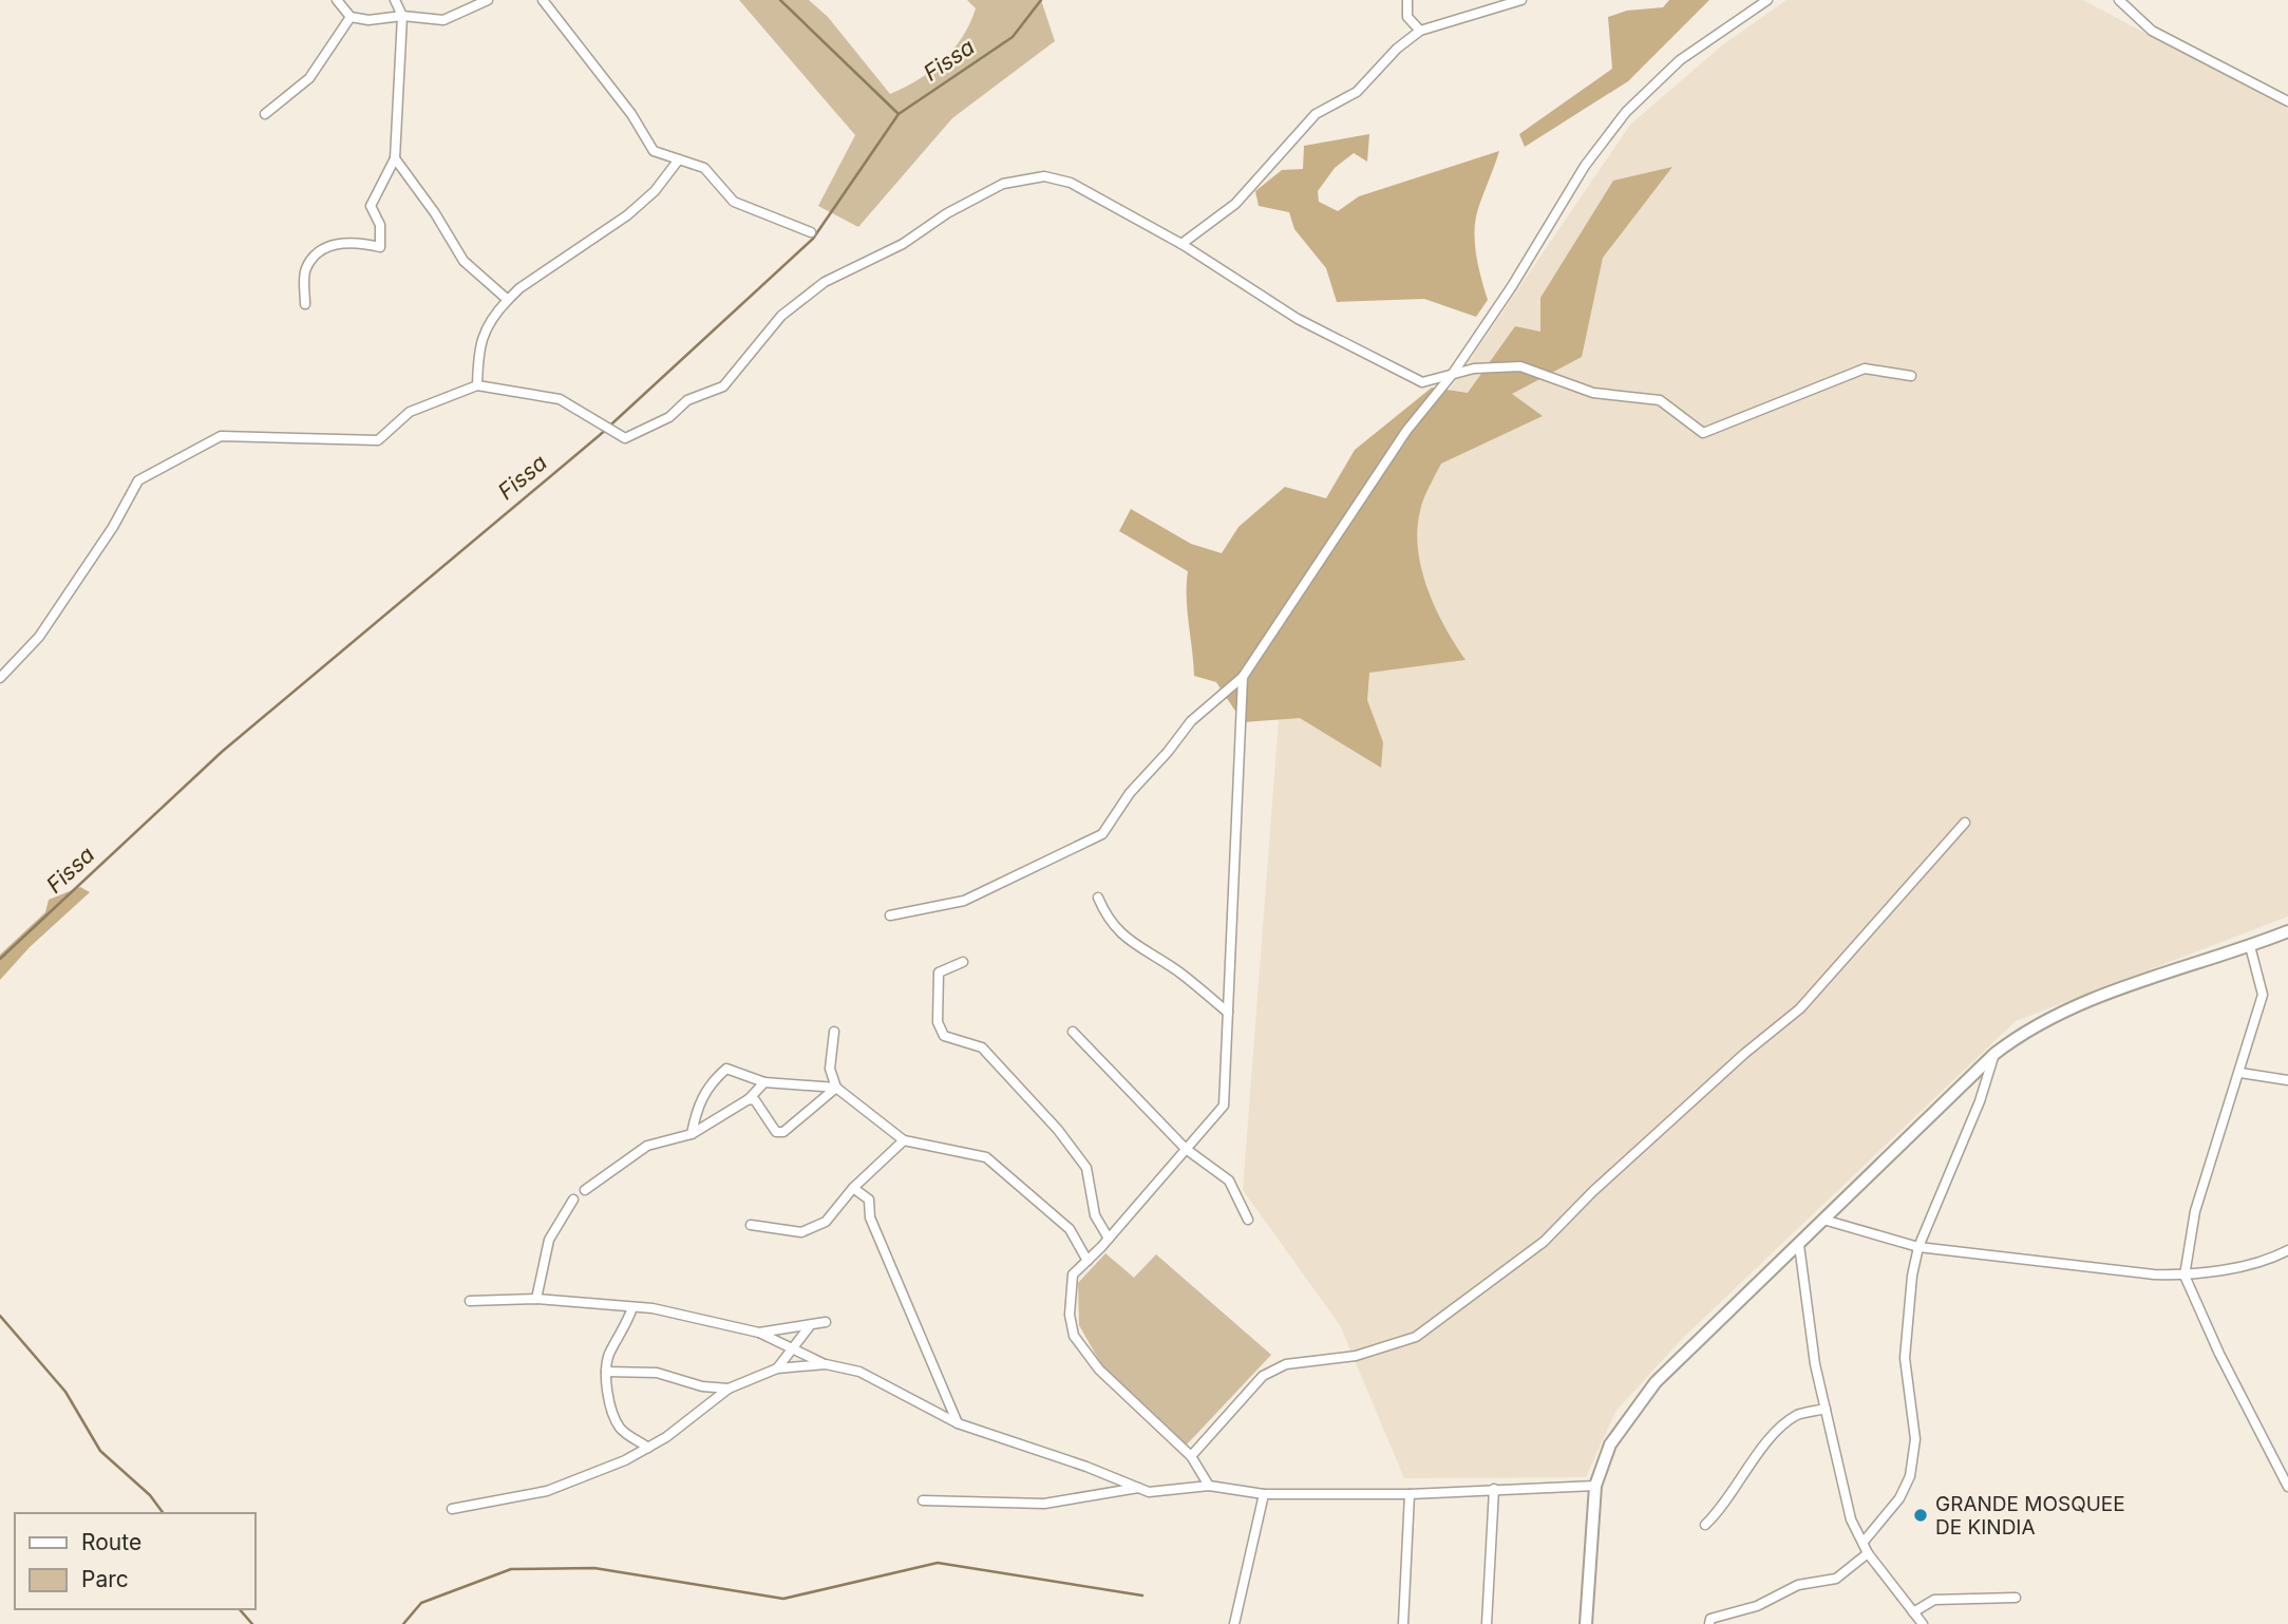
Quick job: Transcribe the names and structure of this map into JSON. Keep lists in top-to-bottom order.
{
  "water": ["Fissa"],
  "places": ["GRANDE MOSQUEE DE KINDIA"],
  "legend": ["Route", "Parc"]
}
